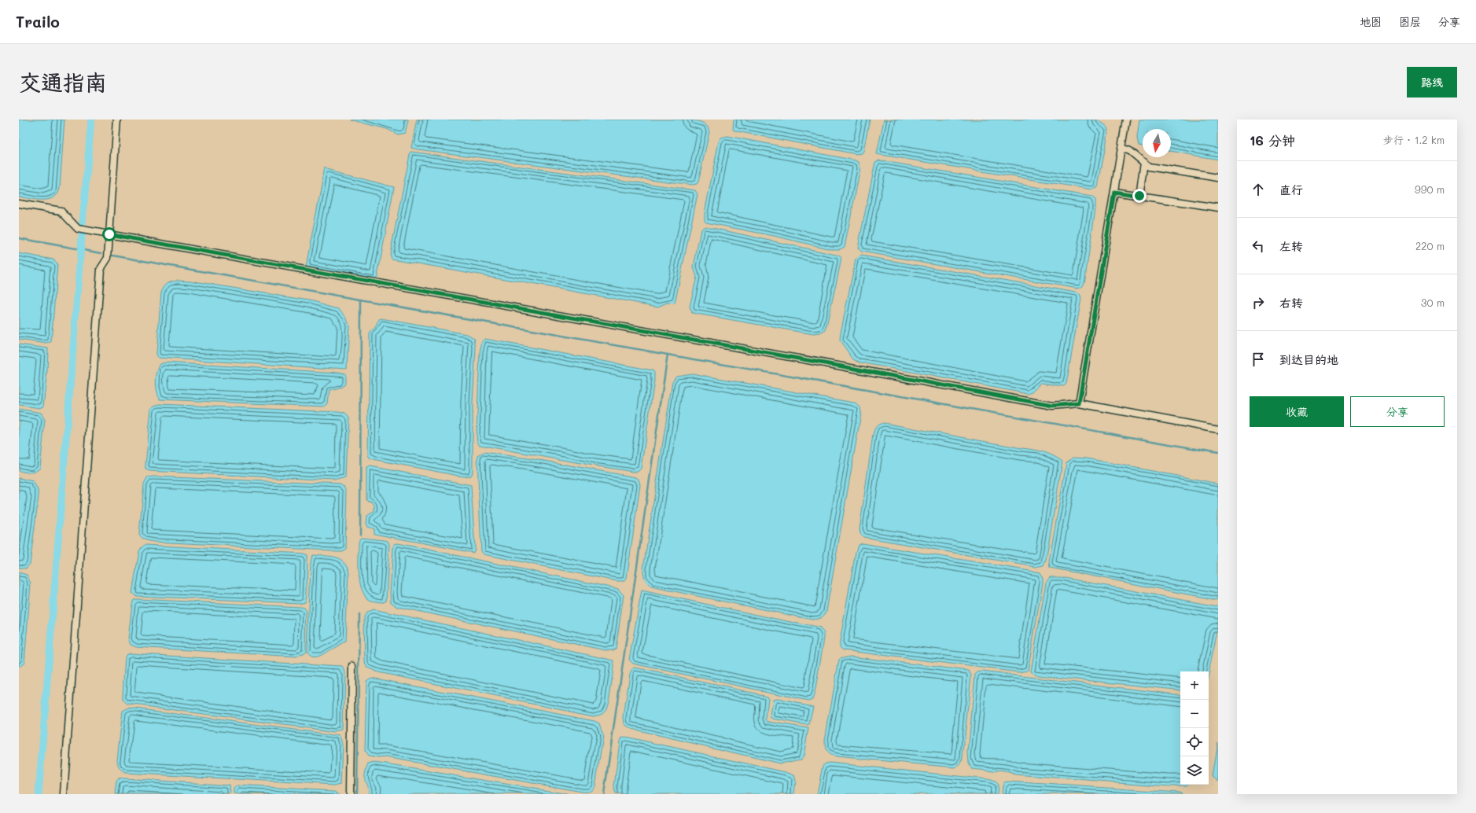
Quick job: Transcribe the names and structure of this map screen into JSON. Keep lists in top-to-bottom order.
{
  "north": "bottom",
  "page": {
    "header": "Trailo",
    "nav": ["地图", "图层", "分享"],
    "buttons": [
      "路线",
      ["收藏", "分享"]
    ],
    "title": "交通指南",
    "heading": ["16 分钟", "步行 · 1.2 km"],
    "list": [
      ["直行", "990 m"],
      ["左转", "220 m"],
      ["右转", "30 m"],
      "到达目的地"
    ],
    "map_buttons": ["+", "−"]
  }
}
